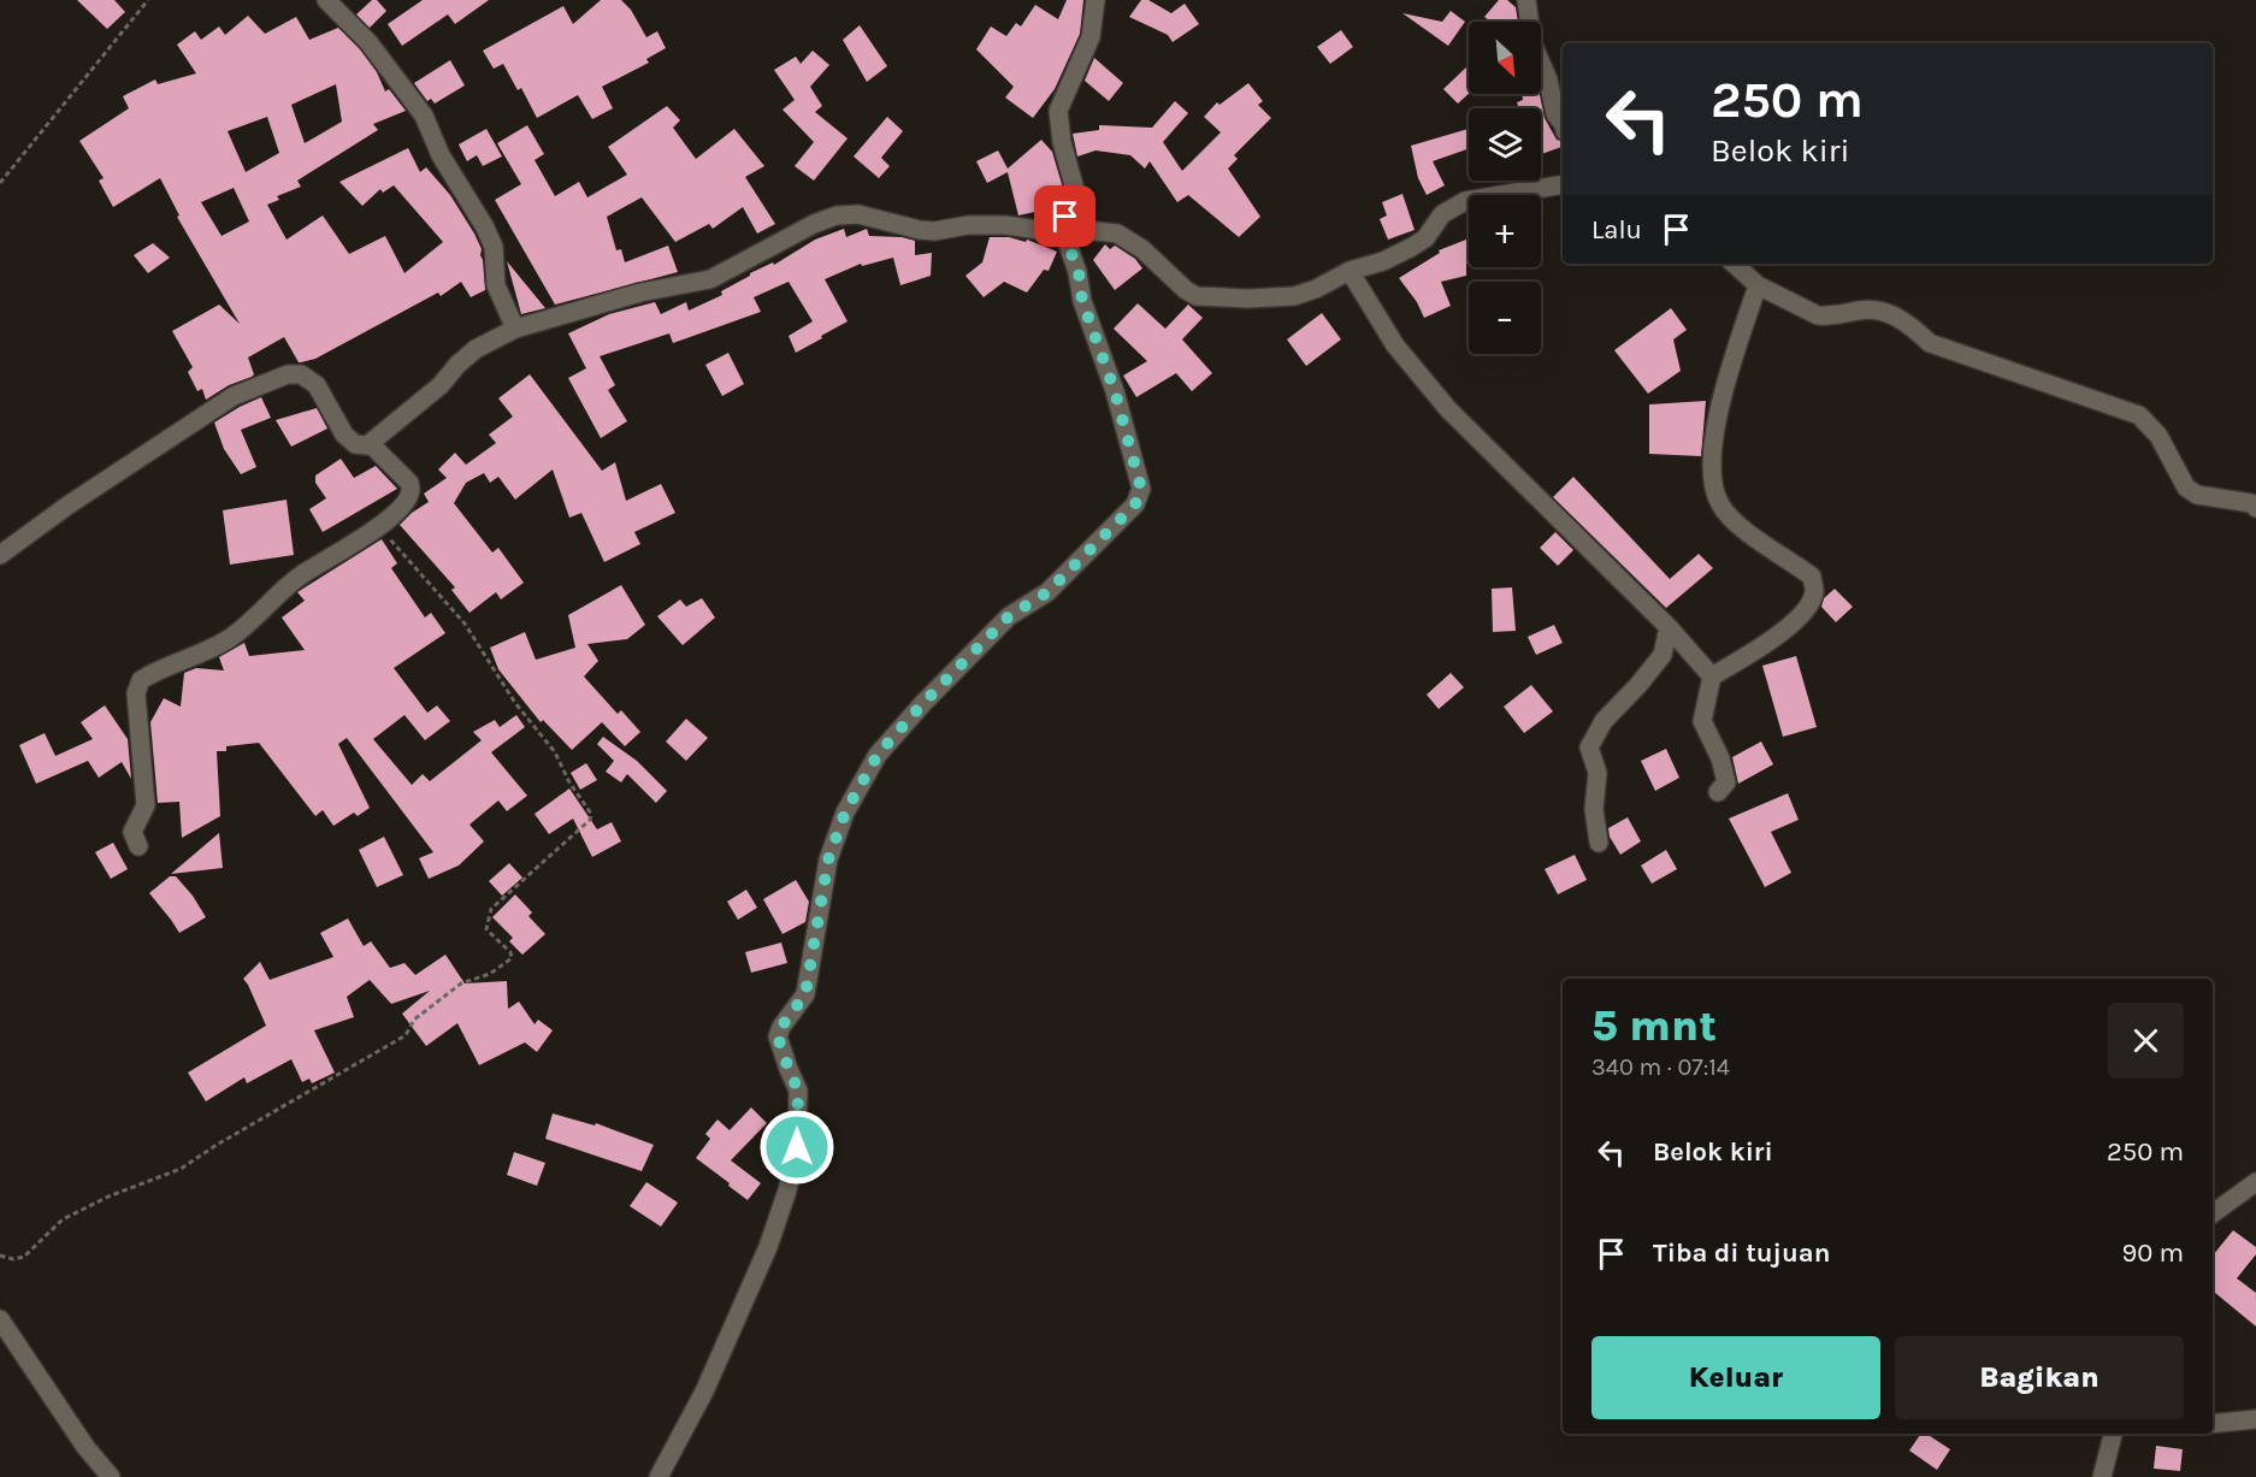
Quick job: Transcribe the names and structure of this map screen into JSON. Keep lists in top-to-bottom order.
{
  "north": "bottom right",
  "page": {
    "map_buttons": ["+", "−"],
    "turn": ["250 m", "Belok kiri"],
    "then": "Lalu",
    "heading": ["5 mnt", "340 m · 07:14"],
    "list": [
      {
        "name": "Belok kiri",
        "value": "250 m"
      },
      {
        "name": "Tiba di tujuan",
        "value": "90 m"
      }
    ],
    "buttons": ["Keluar", "Bagikan"]
  }
}
